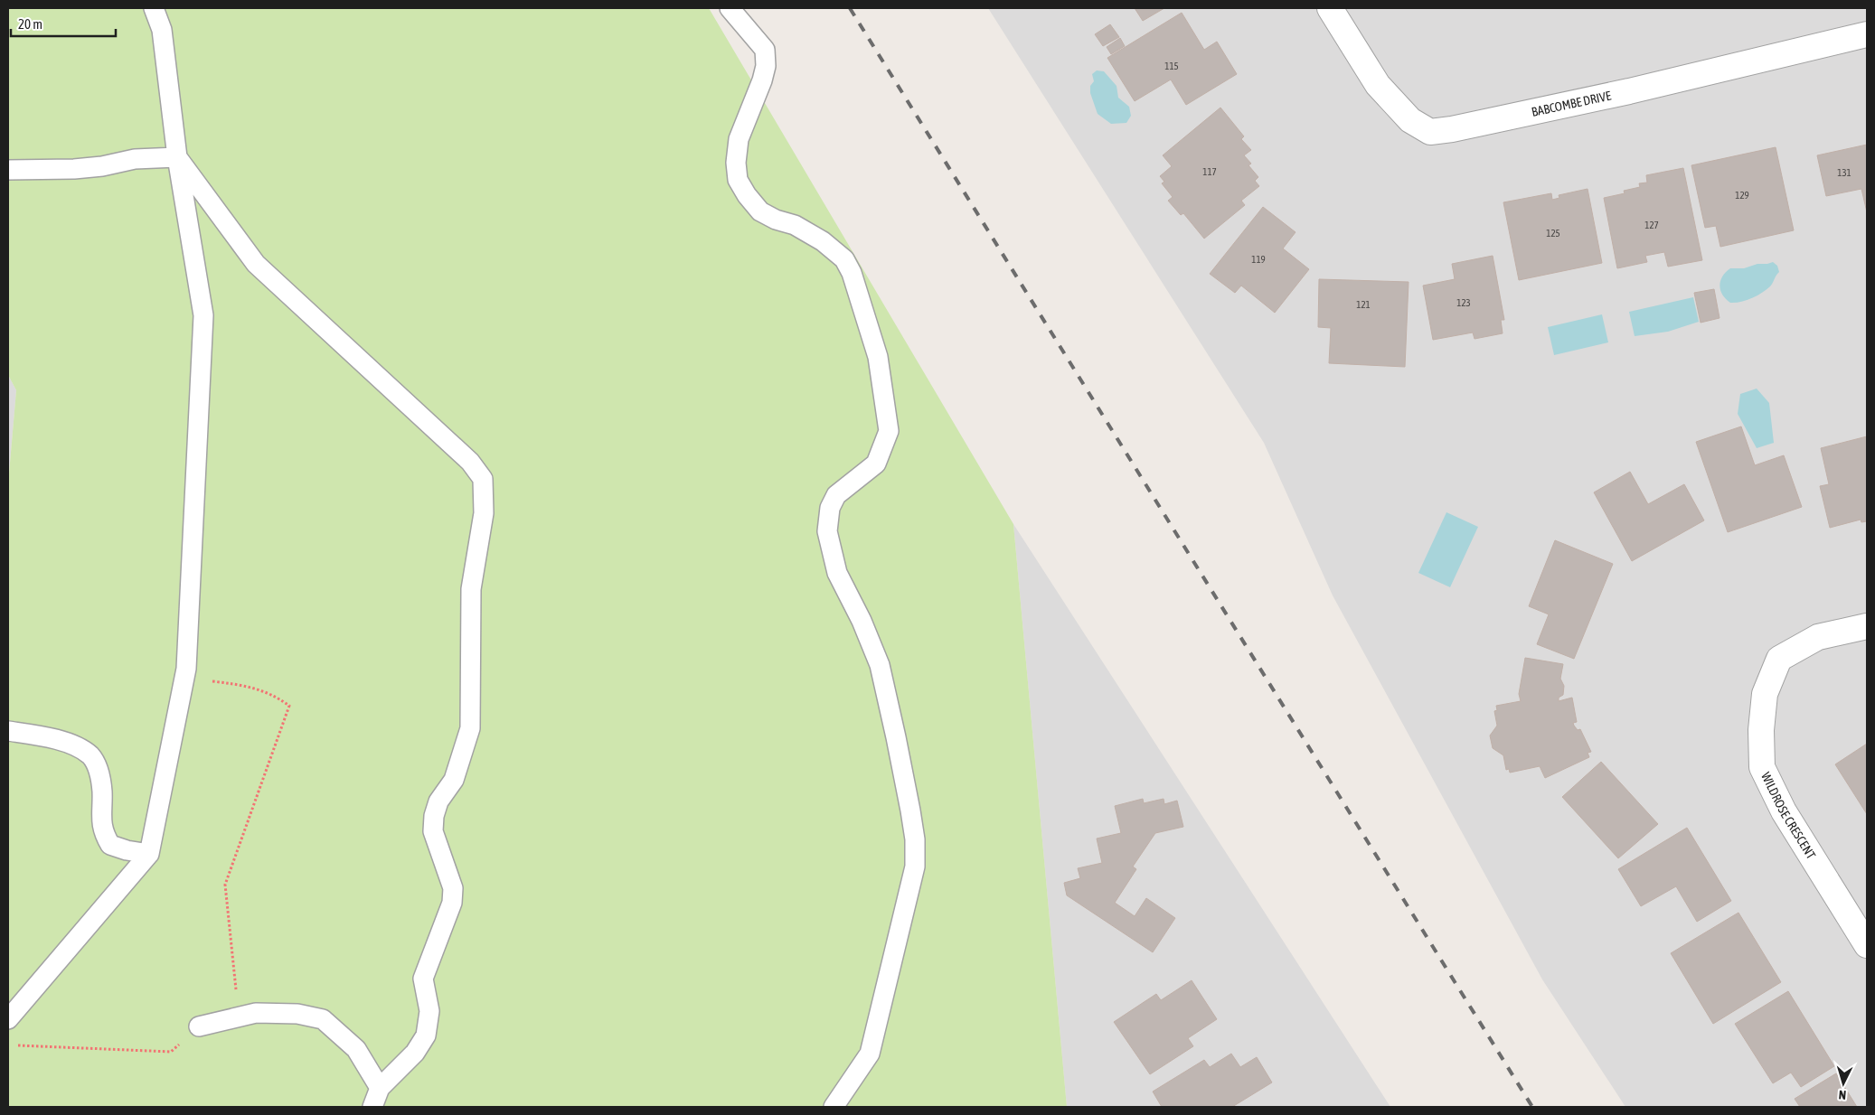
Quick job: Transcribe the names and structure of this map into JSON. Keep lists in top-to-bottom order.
{
  "streets": {
    "street": ["BABCOMBE DRIVE", "WILDROSE CRESCENT"]
  },
  "house_numbers": [
    "115",
    "117",
    "131",
    "129",
    "127",
    "125",
    "119",
    "123",
    "121"
  ],
  "scale_bar": "20 m",
  "north": "bottom"
}
